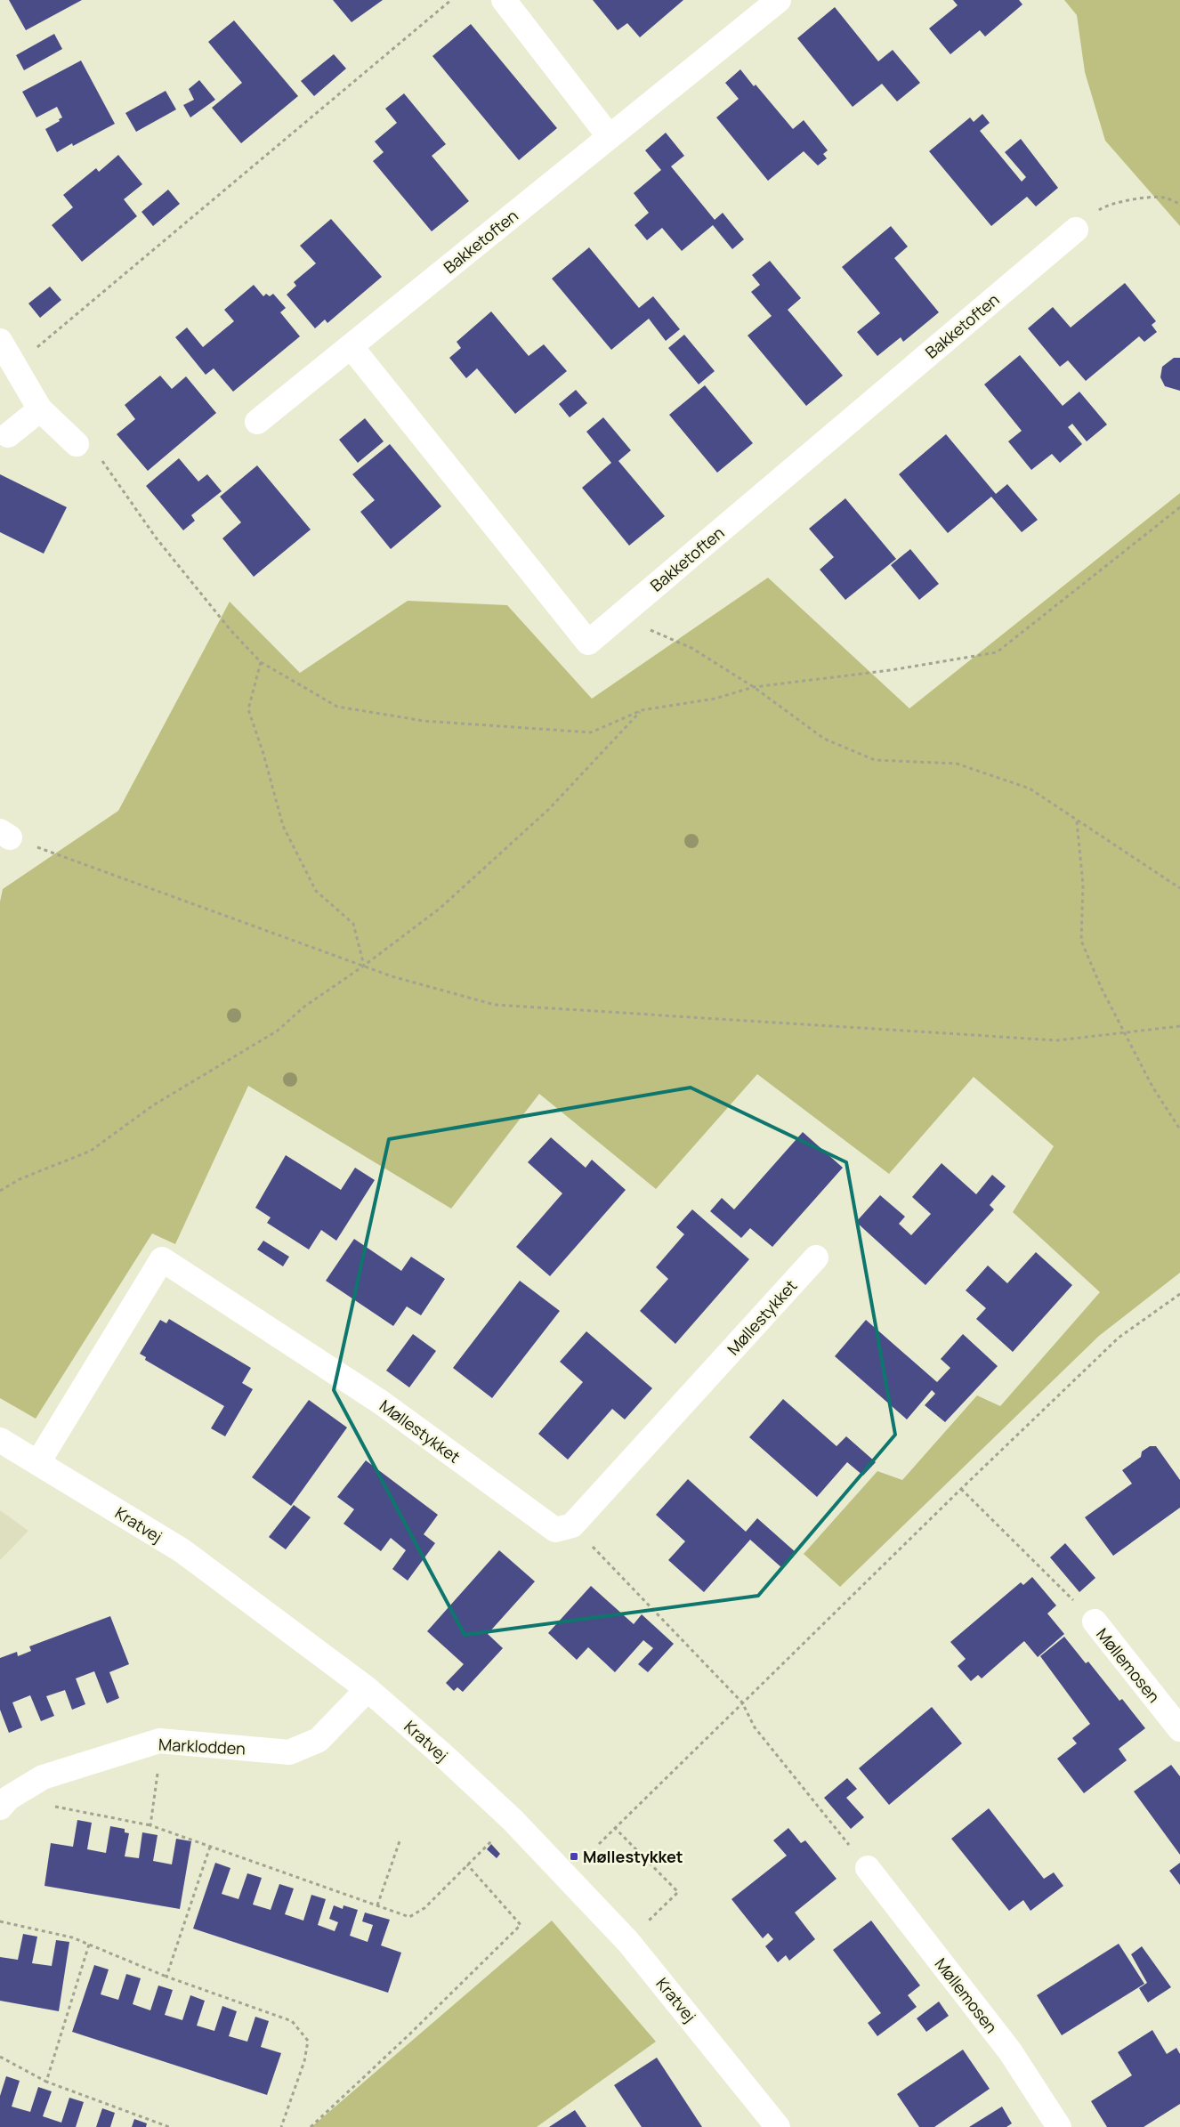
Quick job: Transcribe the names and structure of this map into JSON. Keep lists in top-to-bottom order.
{
  "streets": {
    "street": [
      "Bakketoften",
      "Møllestykket",
      "Kratvej",
      "Møllemosen",
      "Marklodden"
    ]
  },
  "crossings": [
    ["Møllestykket", "Kratvej"],
    ["Kratvej", "Marklodden"]
  ],
  "places": {
    "transit": ["Møllestykket"]
  }
}
